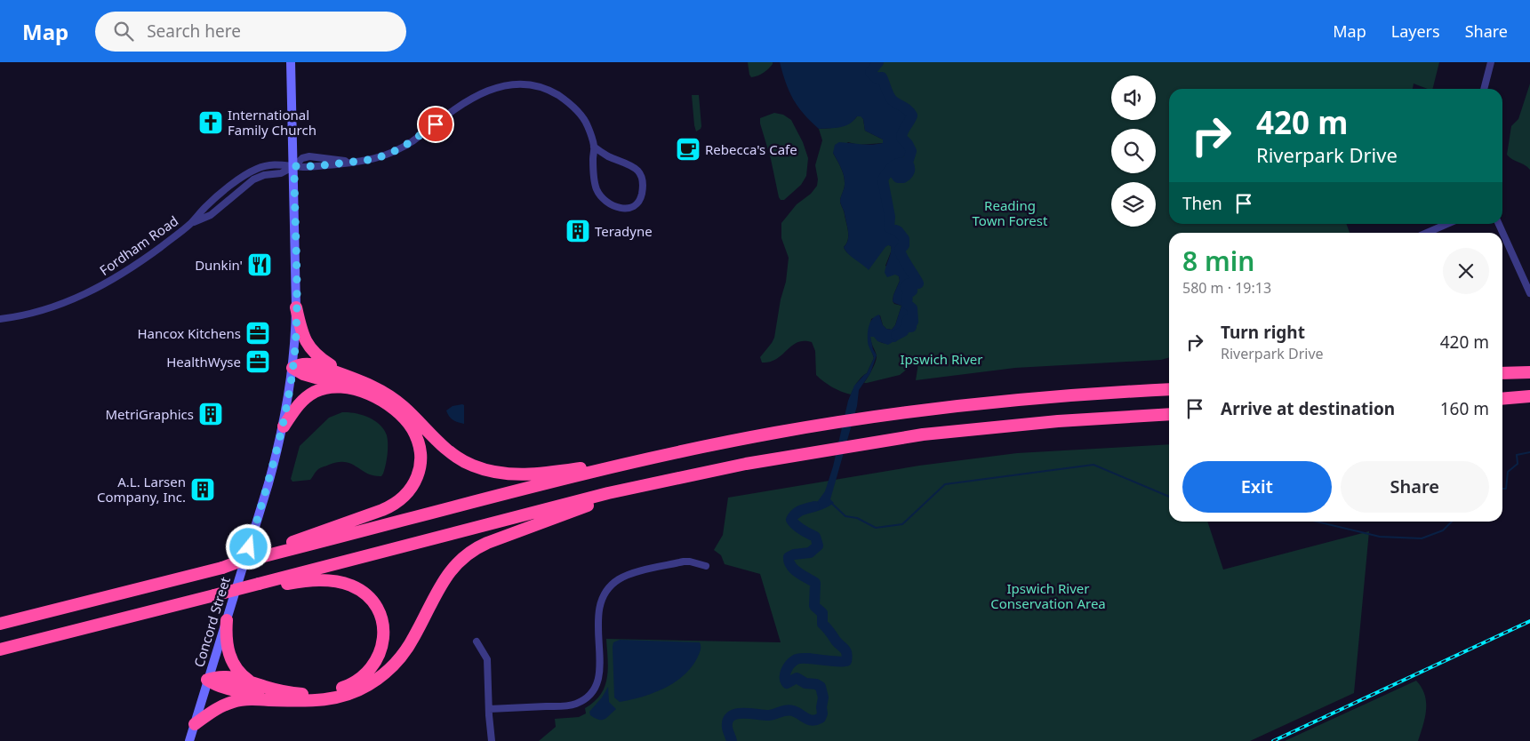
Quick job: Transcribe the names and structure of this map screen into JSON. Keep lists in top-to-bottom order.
{
  "streets": {
    "street": ["Fordham Road", "Concord Street"]
  },
  "crossings": [
    ["Fordham Road", "Concord Street"]
  ],
  "parks": ["Reading Town Forest", "Ipswich River", "Ipswich River Conservation Area"],
  "places": {
    "church": ["International Family Church"],
    "cafe": ["Rebecca's Cafe"],
    "building": ["Teradyne", "MetriGraphics", "A.L. Larsen Company, Inc."],
    "restaurant": ["Dunkin'"],
    "office": ["Hancox Kitchens", "HealthWyse"]
  },
  "page": {
    "header": "Map",
    "search": "Search here",
    "nav": ["Map", "Layers", "Share"],
    "turn": ["420 m", "Riverpark Drive"],
    "then": "Then",
    "heading": ["8 min", "580 m · 19:13"],
    "list": [
      {
        "name": "Turn right",
        "note": "Riverpark Drive",
        "value": "420 m"
      },
      {
        "name": "Arrive at destination",
        "value": "160 m"
      }
    ],
    "buttons": ["Exit", "Share"]
  }
}
